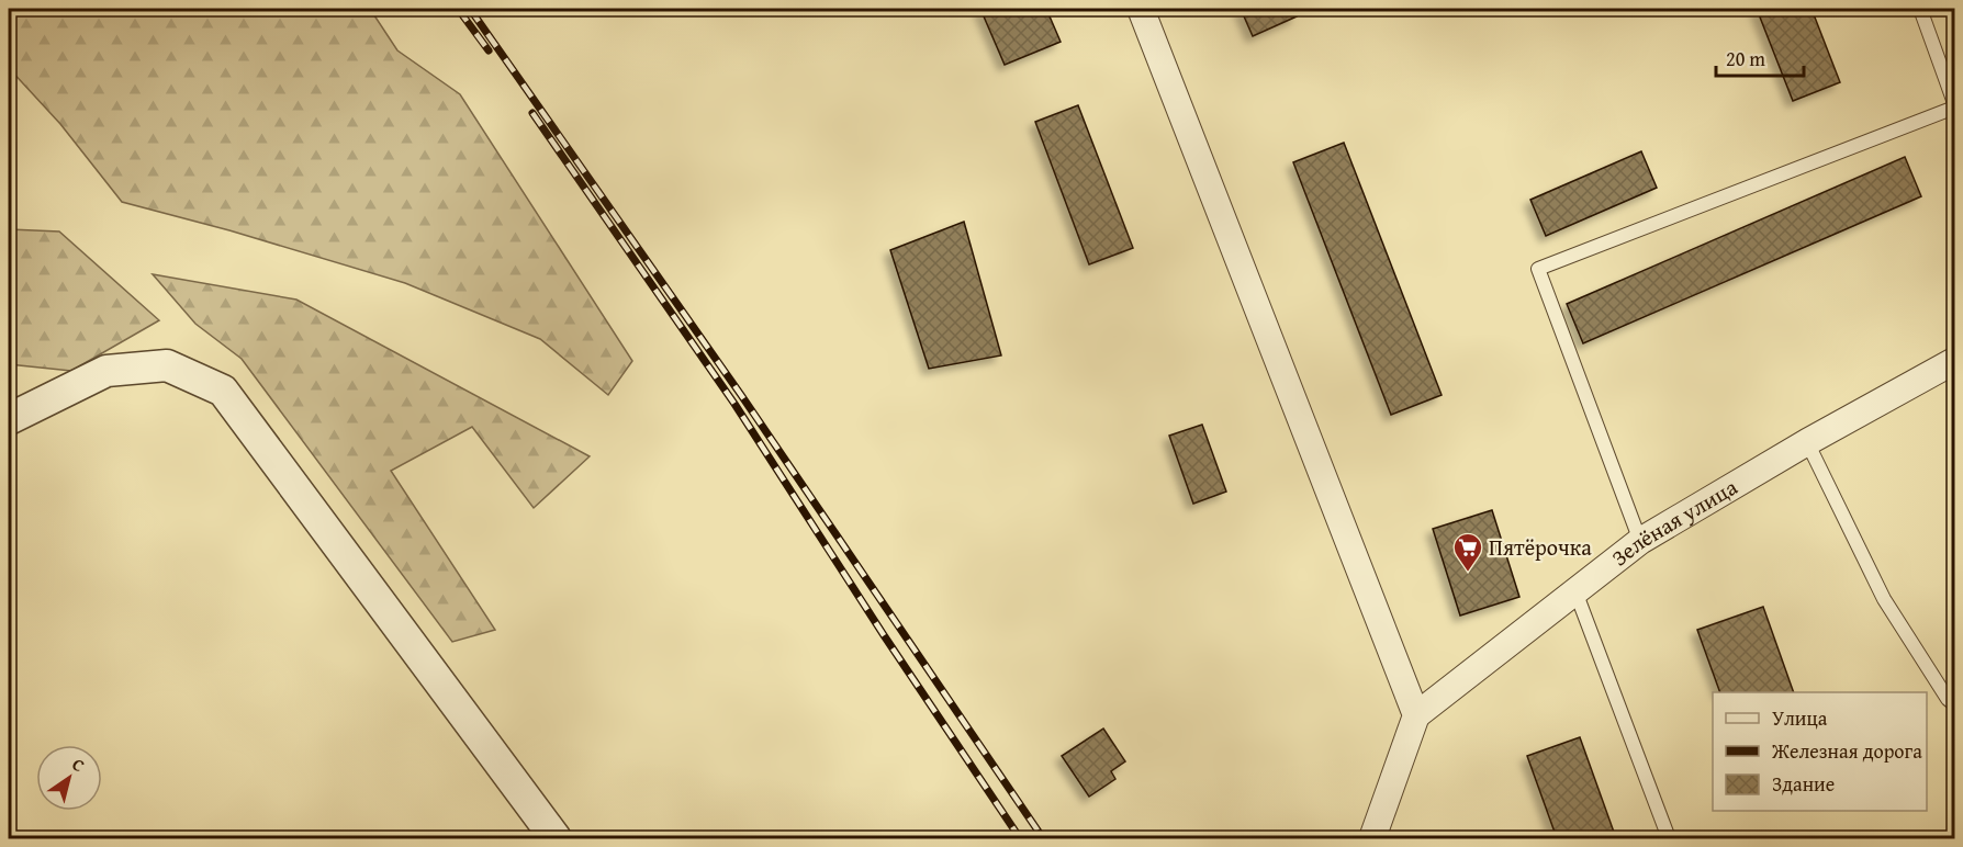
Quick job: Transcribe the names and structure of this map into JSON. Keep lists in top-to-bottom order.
{
  "streets": {
    "street": ["Зелёная улица"]
  },
  "places": {
    "supermarket": ["Пятёрочка"]
  },
  "legend": ["Улица", "Железная дорога", "Здание"],
  "scale_bar": "20 m",
  "north": "top right"
}
